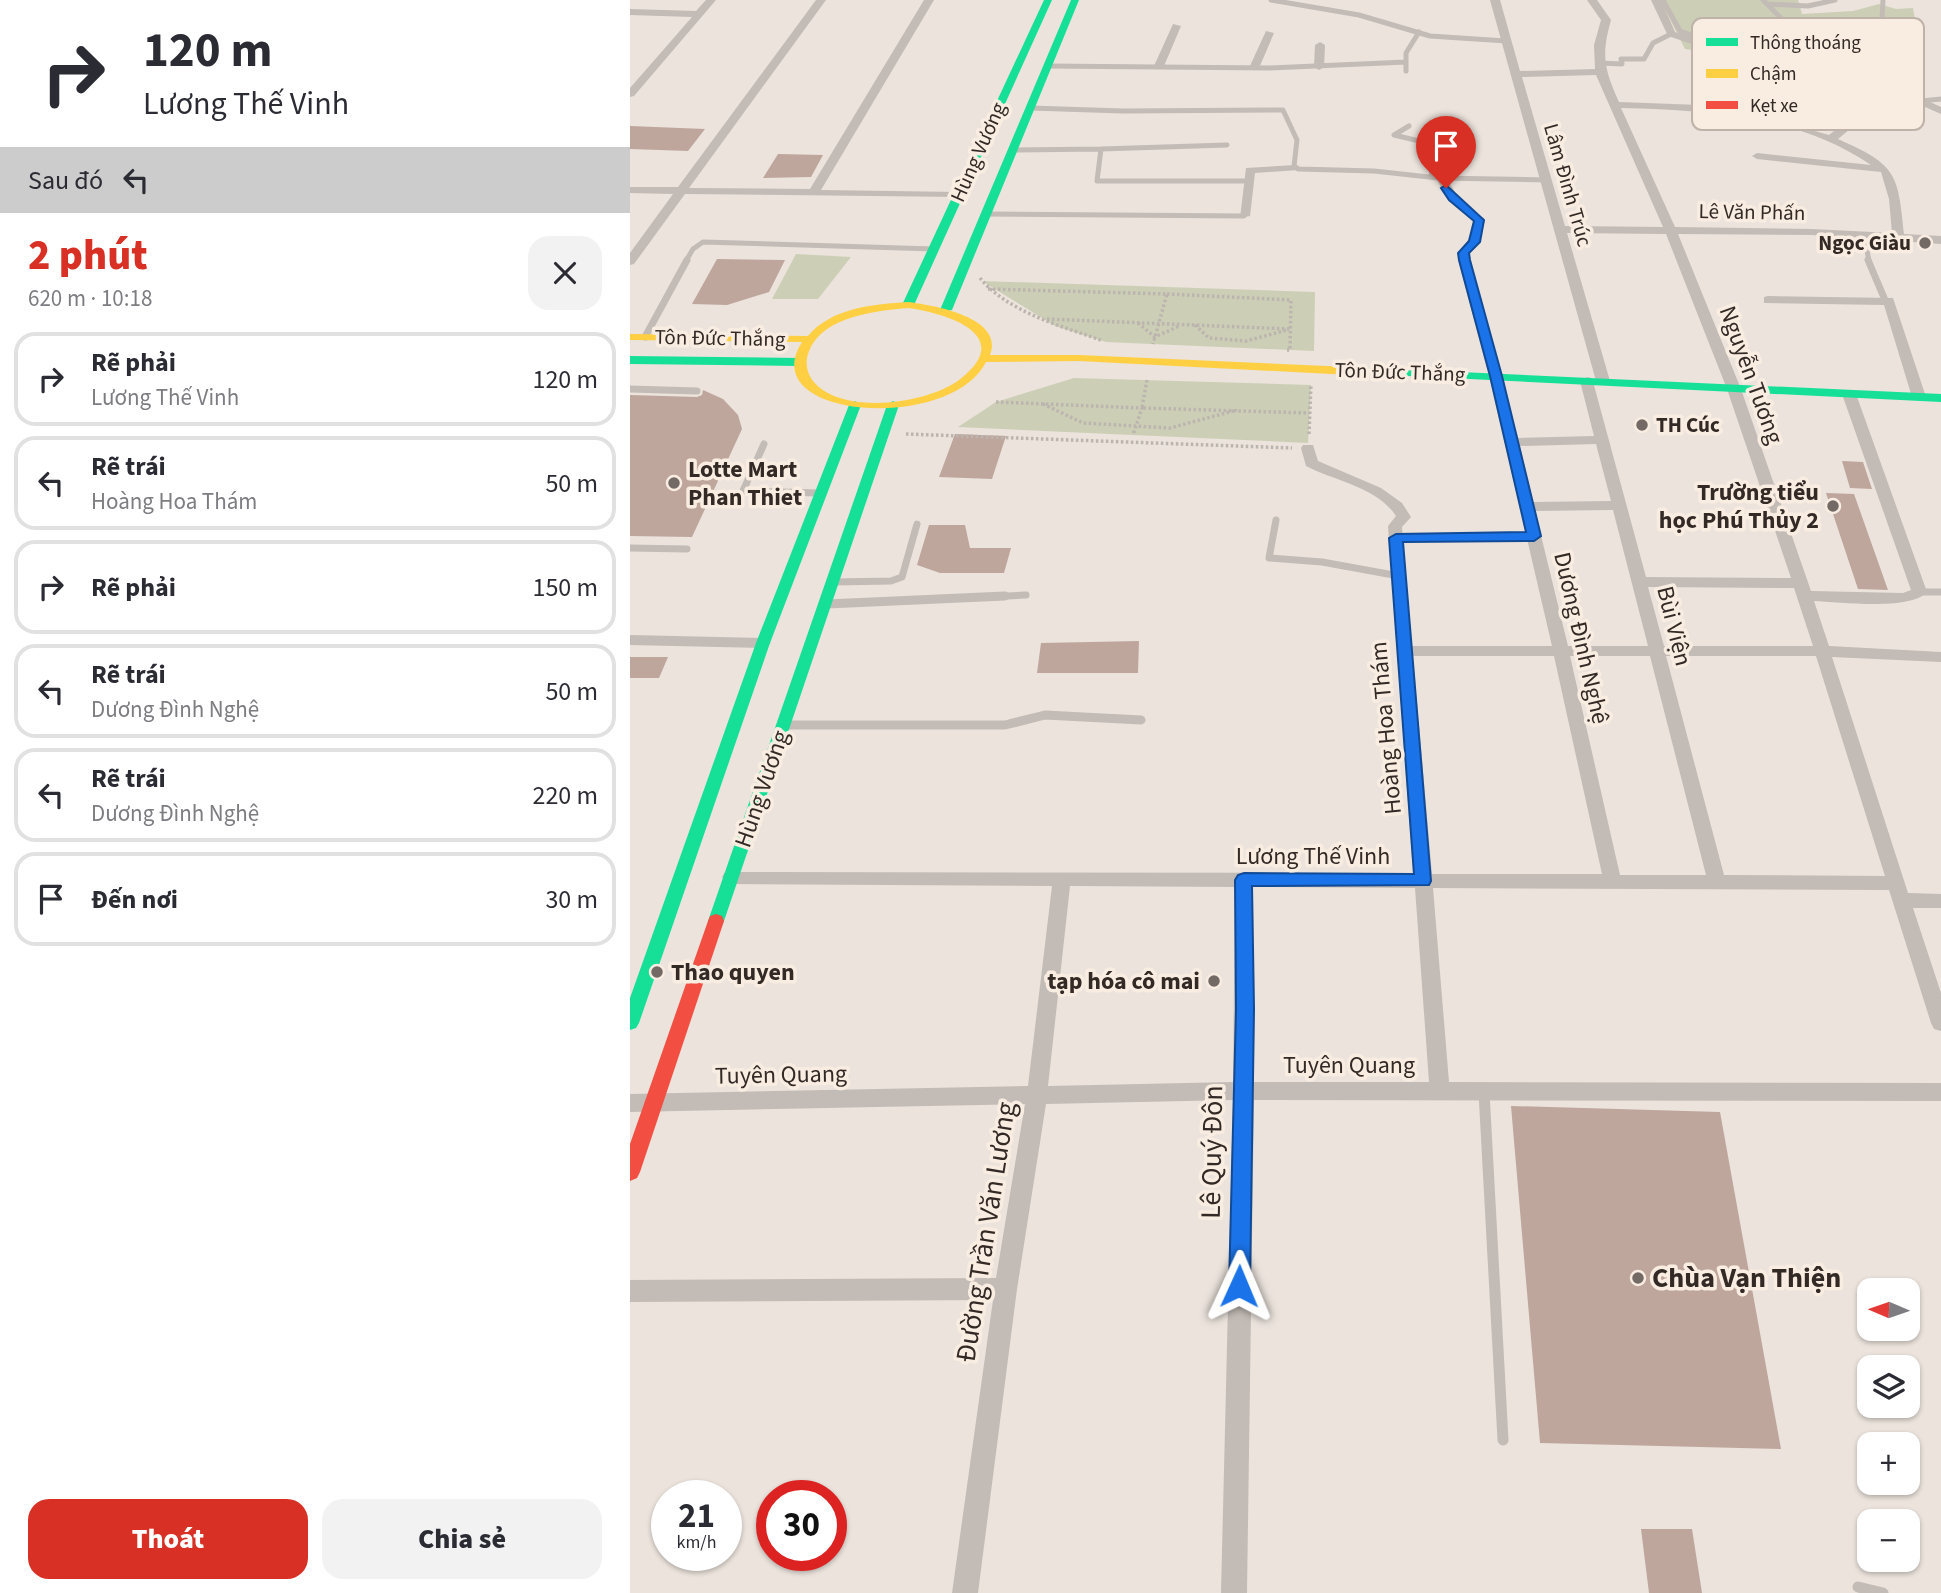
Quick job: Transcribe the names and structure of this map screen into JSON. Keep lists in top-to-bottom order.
{
  "streets": {
    "main road": ["Hùng Vương", "Tôn Đức Thắng"],
    "street": [
      "Lâm Đình Trúc",
      "Lê Văn Phấn",
      "Nguyễn Tương",
      "Bùi Viện",
      "Dương Đình Nghệ",
      "Hoàng Hoa Thám",
      "Lương Thế Vinh",
      "Tuyên Quang",
      "Lê Quý Đôn",
      "Đường Trần Văn Lương"
    ]
  },
  "crossings": [
    ["Hùng Vương", "Lương Thế Vinh"],
    ["Hùng Vương", "Tuyên Quang"],
    ["Lâm Đình Trúc", "Lê Văn Phấn"],
    ["Lâm Đình Trúc", "Tôn Đức Thắng"],
    ["Lâm Đình Trúc", "Bùi Viện"],
    ["Lê Văn Phấn", "Nguyễn Tương"],
    ["Tôn Đức Thắng", "Nguyễn Tương"],
    ["Tôn Đức Thắng", "Bùi Viện"],
    ["Tôn Đức Thắng", "Dương Đình Nghệ"],
    ["Nguyễn Tương", "Lương Thế Vinh"],
    ["Bùi Viện", "Lương Thế Vinh"],
    ["Dương Đình Nghệ", "Lương Thế Vinh"],
    ["Hoàng Hoa Thám", "Lương Thế Vinh"],
    ["Hoàng Hoa Thám", "Tuyên Quang"],
    ["Lương Thế Vinh", "Lê Quý Đôn"],
    ["Lương Thế Vinh", "Đường Trần Văn Lương"],
    ["Tuyên Quang", "Lê Quý Đôn"],
    ["Tuyên Quang", "Đường Trần Văn Lương"]
  ],
  "places": [
    "Ngọc Giàu",
    "TH Cúc",
    "Lotte Mart Phan Thiet",
    "Trường tiểu học Phú Thủy 2",
    "Thao quyen",
    "tạp hóa cô mai",
    "Chùa Vạn Thiện"
  ],
  "legend": ["Thông thoáng", "Chậm", "Kẹt xe"],
  "north": "left",
  "page": {
    "turn": ["120 m", "Lương Thế Vinh"],
    "then": "Sau đó",
    "heading": ["2 phút", "620 m · 10:18"],
    "list": [
      {
        "name": "Rẽ phải",
        "note": "Lương Thế Vinh",
        "value": "120 m"
      },
      {
        "name": "Rẽ trái",
        "note": "Hoàng Hoa Thám",
        "value": "50 m"
      },
      {
        "name": "Rẽ phải",
        "value": "150 m"
      },
      {
        "name": "Rẽ trái",
        "note": "Dương Đình Nghệ",
        "value": "50 m"
      },
      {
        "name": "Rẽ trái",
        "note": "Dương Đình Nghệ",
        "value": "220 m"
      },
      {
        "name": "Đến nơi",
        "value": "30 m"
      }
    ],
    "map_buttons": ["+", "−"],
    "speed": "21 km/h",
    "limit": "30",
    "buttons": ["Thoát", "Chia sẻ"]
  }
}
